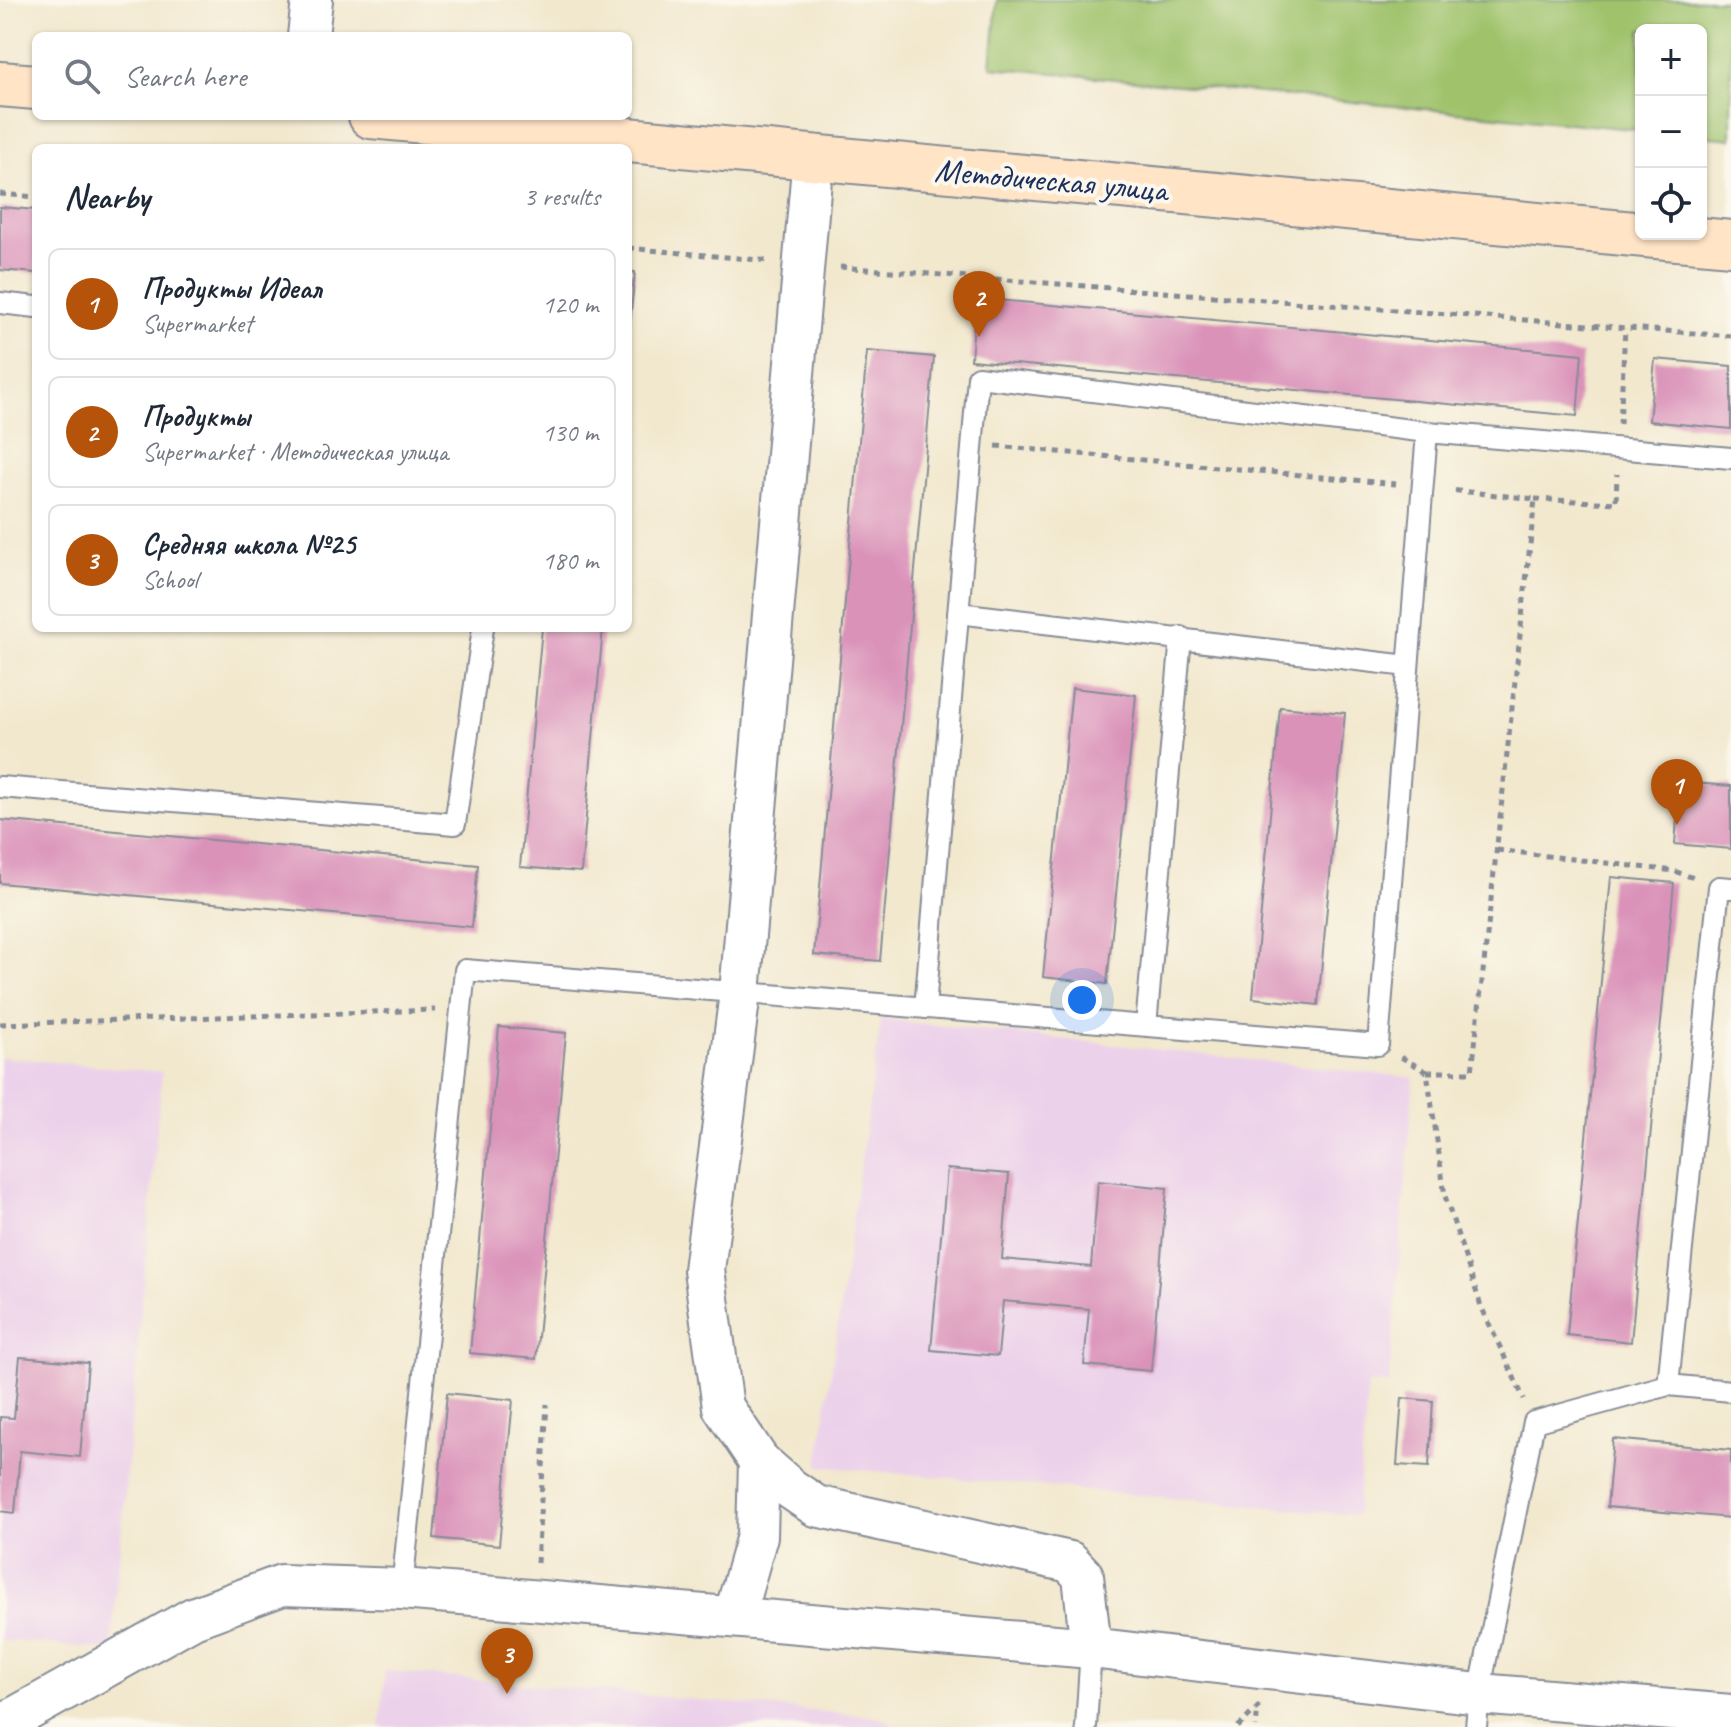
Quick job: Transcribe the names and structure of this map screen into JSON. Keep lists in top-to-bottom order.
{
  "streets": {
    "street": ["Методическая улица"]
  },
  "page": {
    "map_buttons": ["+", "−"],
    "search": "Search here",
    "heading": ["Nearby", "3 results"],
    "list": [
      {
        "mark": "1",
        "name": "Продукты Идеал",
        "note": "Supermarket",
        "value": "120 m"
      },
      {
        "mark": "2",
        "name": "Продукты",
        "note": "Supermarket · Методическая улица",
        "value": "130 m"
      },
      {
        "mark": "3",
        "name": "Средняя школа №25",
        "note": "School",
        "value": "180 m"
      }
    ],
    "pins": ["2", "1", "3"]
  }
}
